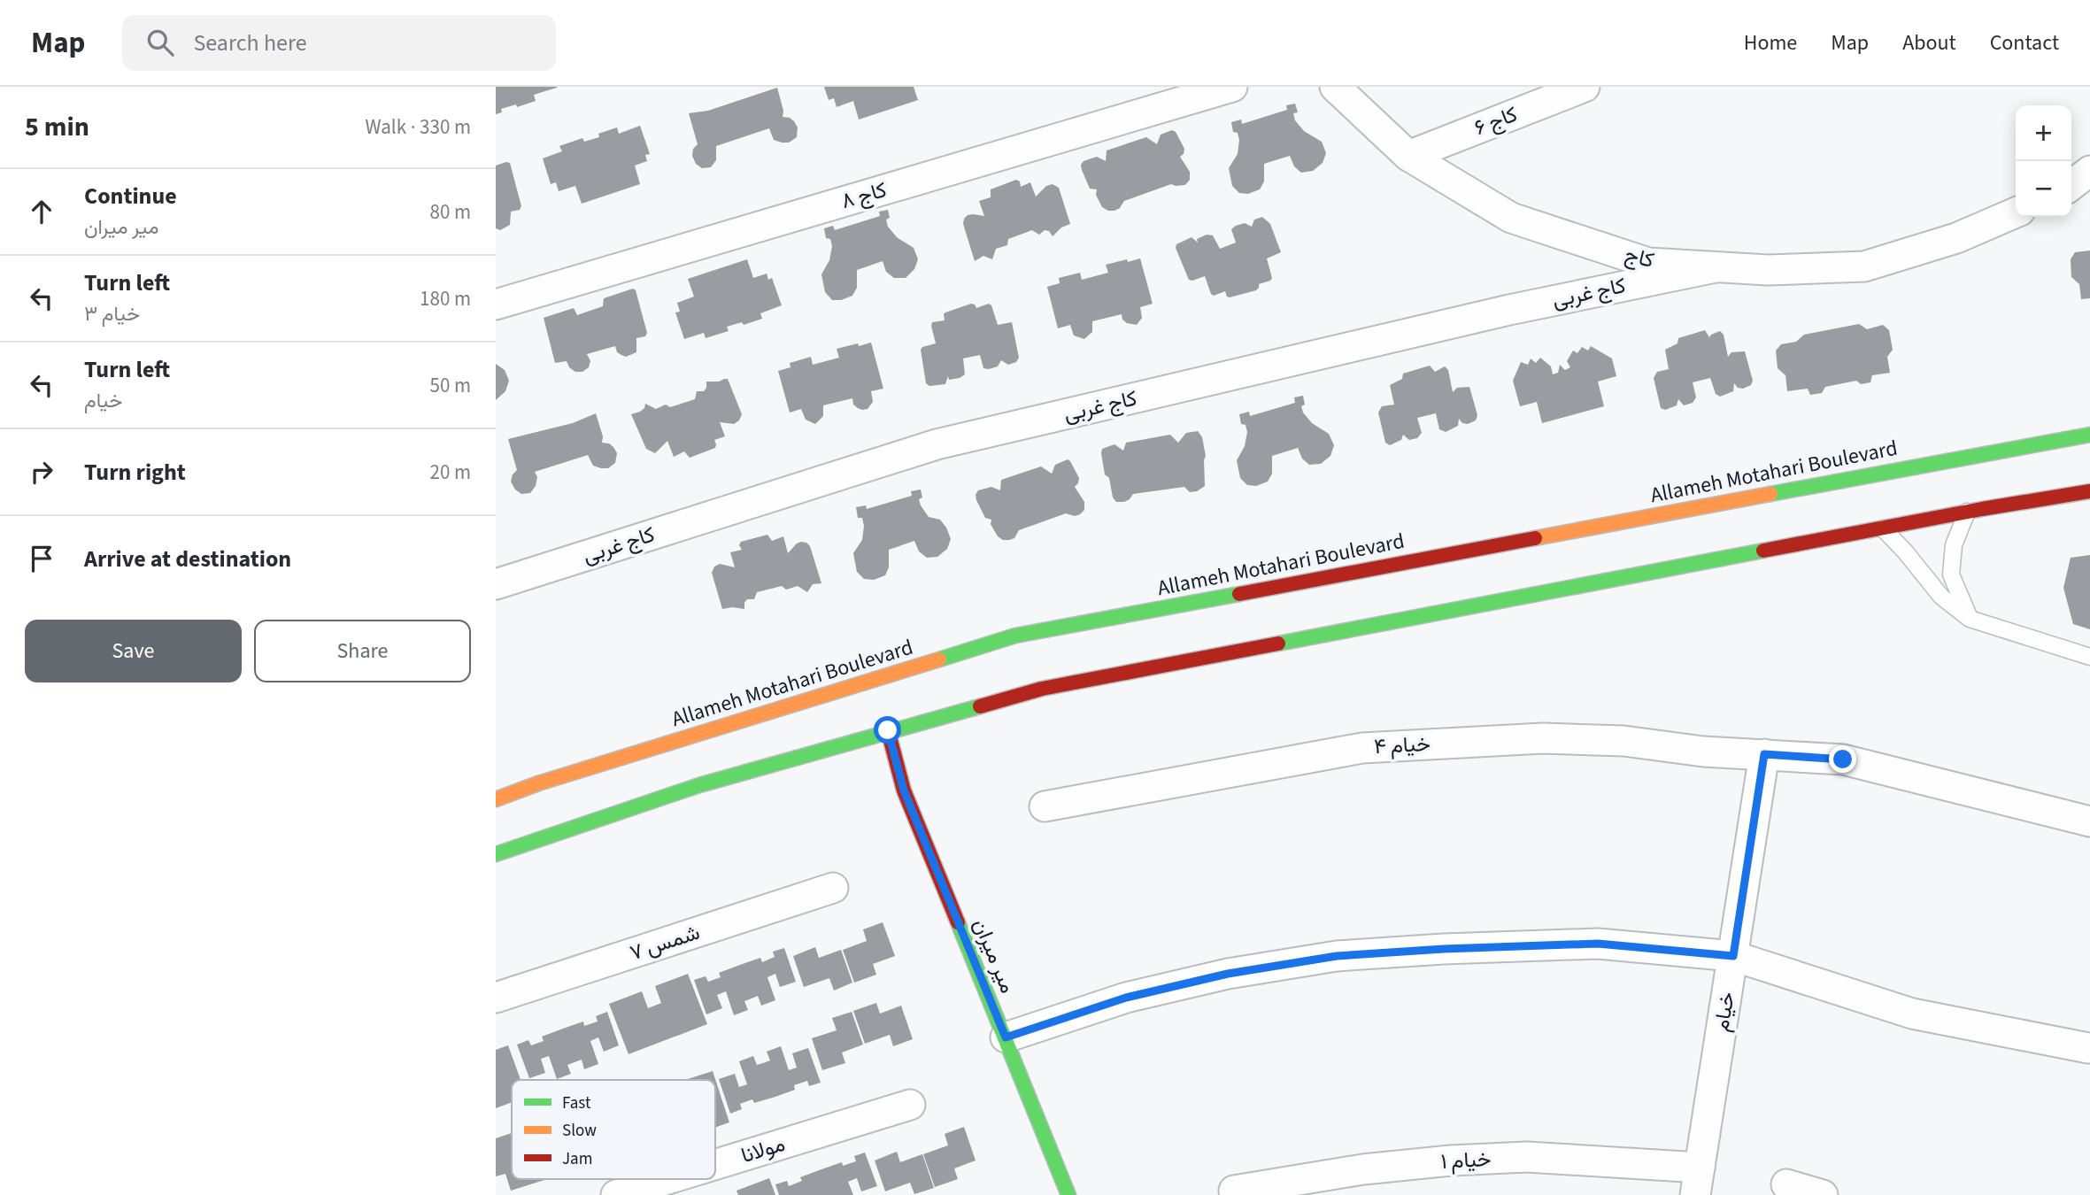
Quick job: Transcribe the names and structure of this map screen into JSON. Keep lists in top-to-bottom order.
{
  "streets": {
    "main road": ["Allameh Motahari Boulevard", "میر میران"],
    "street": [
      "کاج ۶",
      "کاج ۸",
      "کاج",
      "کاج غربی",
      "خیام ۴",
      "شمس ۷",
      "خیام",
      "مولانا",
      "خیام ۱"
    ]
  },
  "crossings": [
    ["کاج ۶", "کاج"],
    ["کاج", "کاج غربی"],
    ["خیام ۴", "خیام"],
    ["خیام", "خیام ۱"]
  ],
  "legend": ["Fast", "Slow", "Jam"],
  "page": {
    "header": "Map",
    "search": "Search here",
    "nav": [
      "Home",
      "Map",
      "About",
      "Contact"
    ],
    "heading": ["5 min", "Walk · 330 m"],
    "map_buttons": ["+", "−"],
    "list": [
      ["Continue", "میر میران", "80 m"],
      ["Turn left", "خیام ۳", "180 m"],
      ["Turn left", "خیام", "50 m"],
      ["Turn right", "20 m"],
      "Arrive at destination"
    ],
    "buttons": ["Save", "Share"]
  }
}
